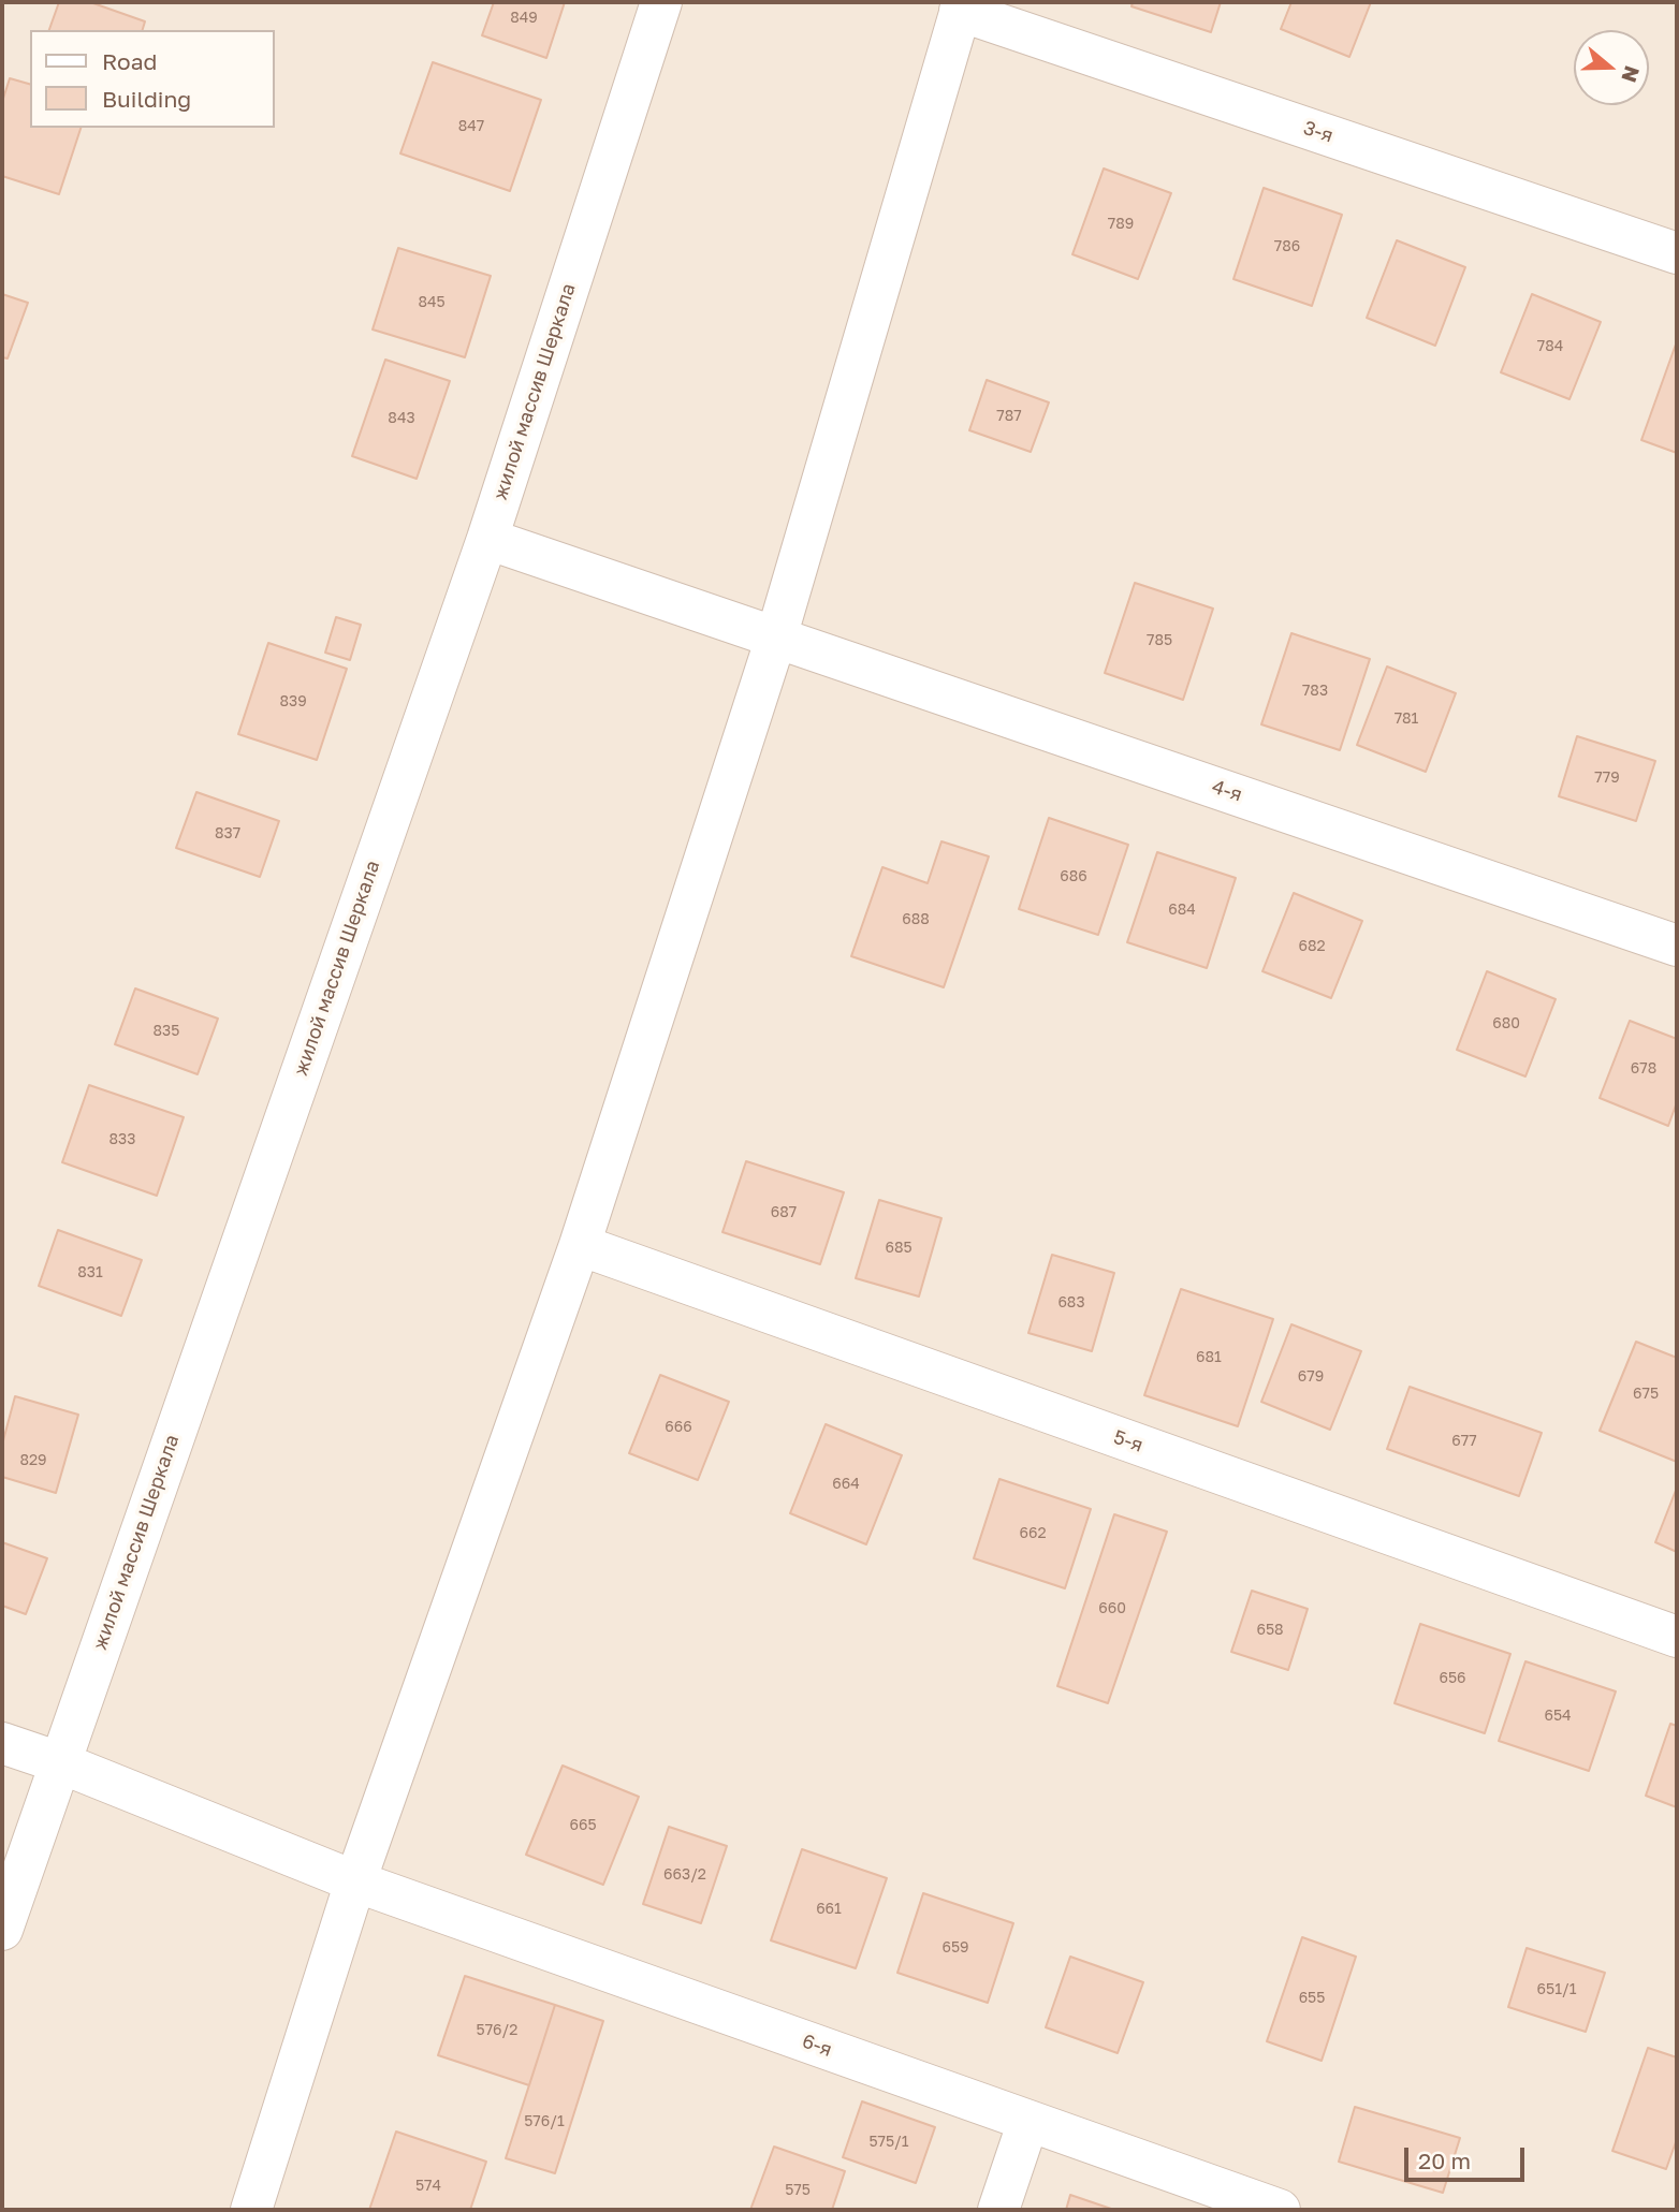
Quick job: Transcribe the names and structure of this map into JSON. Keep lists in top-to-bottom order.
{
  "streets": {
    "street": [
      "3-я",
      "жилой массив Шеркала",
      "4-я",
      "5-я",
      "6-я"
    ]
  },
  "crossings": [
    ["жилой массив Шеркала", "4-я"],
    ["жилой массив Шеркала", "6-я"]
  ],
  "house_numbers": [
    "849",
    "847",
    "789",
    "786",
    "845",
    "784",
    "787",
    "843",
    "785",
    "783",
    "839",
    "781",
    "779",
    "837",
    "686",
    "684",
    "688",
    "682",
    "680",
    "835",
    "678",
    "833",
    "687",
    "685",
    "831",
    "683",
    "681",
    "679",
    "675",
    "666",
    "677",
    "829",
    "664",
    "662",
    "660",
    "658",
    "656",
    "654",
    "665",
    "663/2",
    "661",
    "659",
    "651/1",
    "655",
    "576/2",
    "576/1",
    "575/1",
    "574",
    "575"
  ],
  "legend": ["Road", "Building"],
  "scale_bar": "20 m",
  "north": "right"
}
